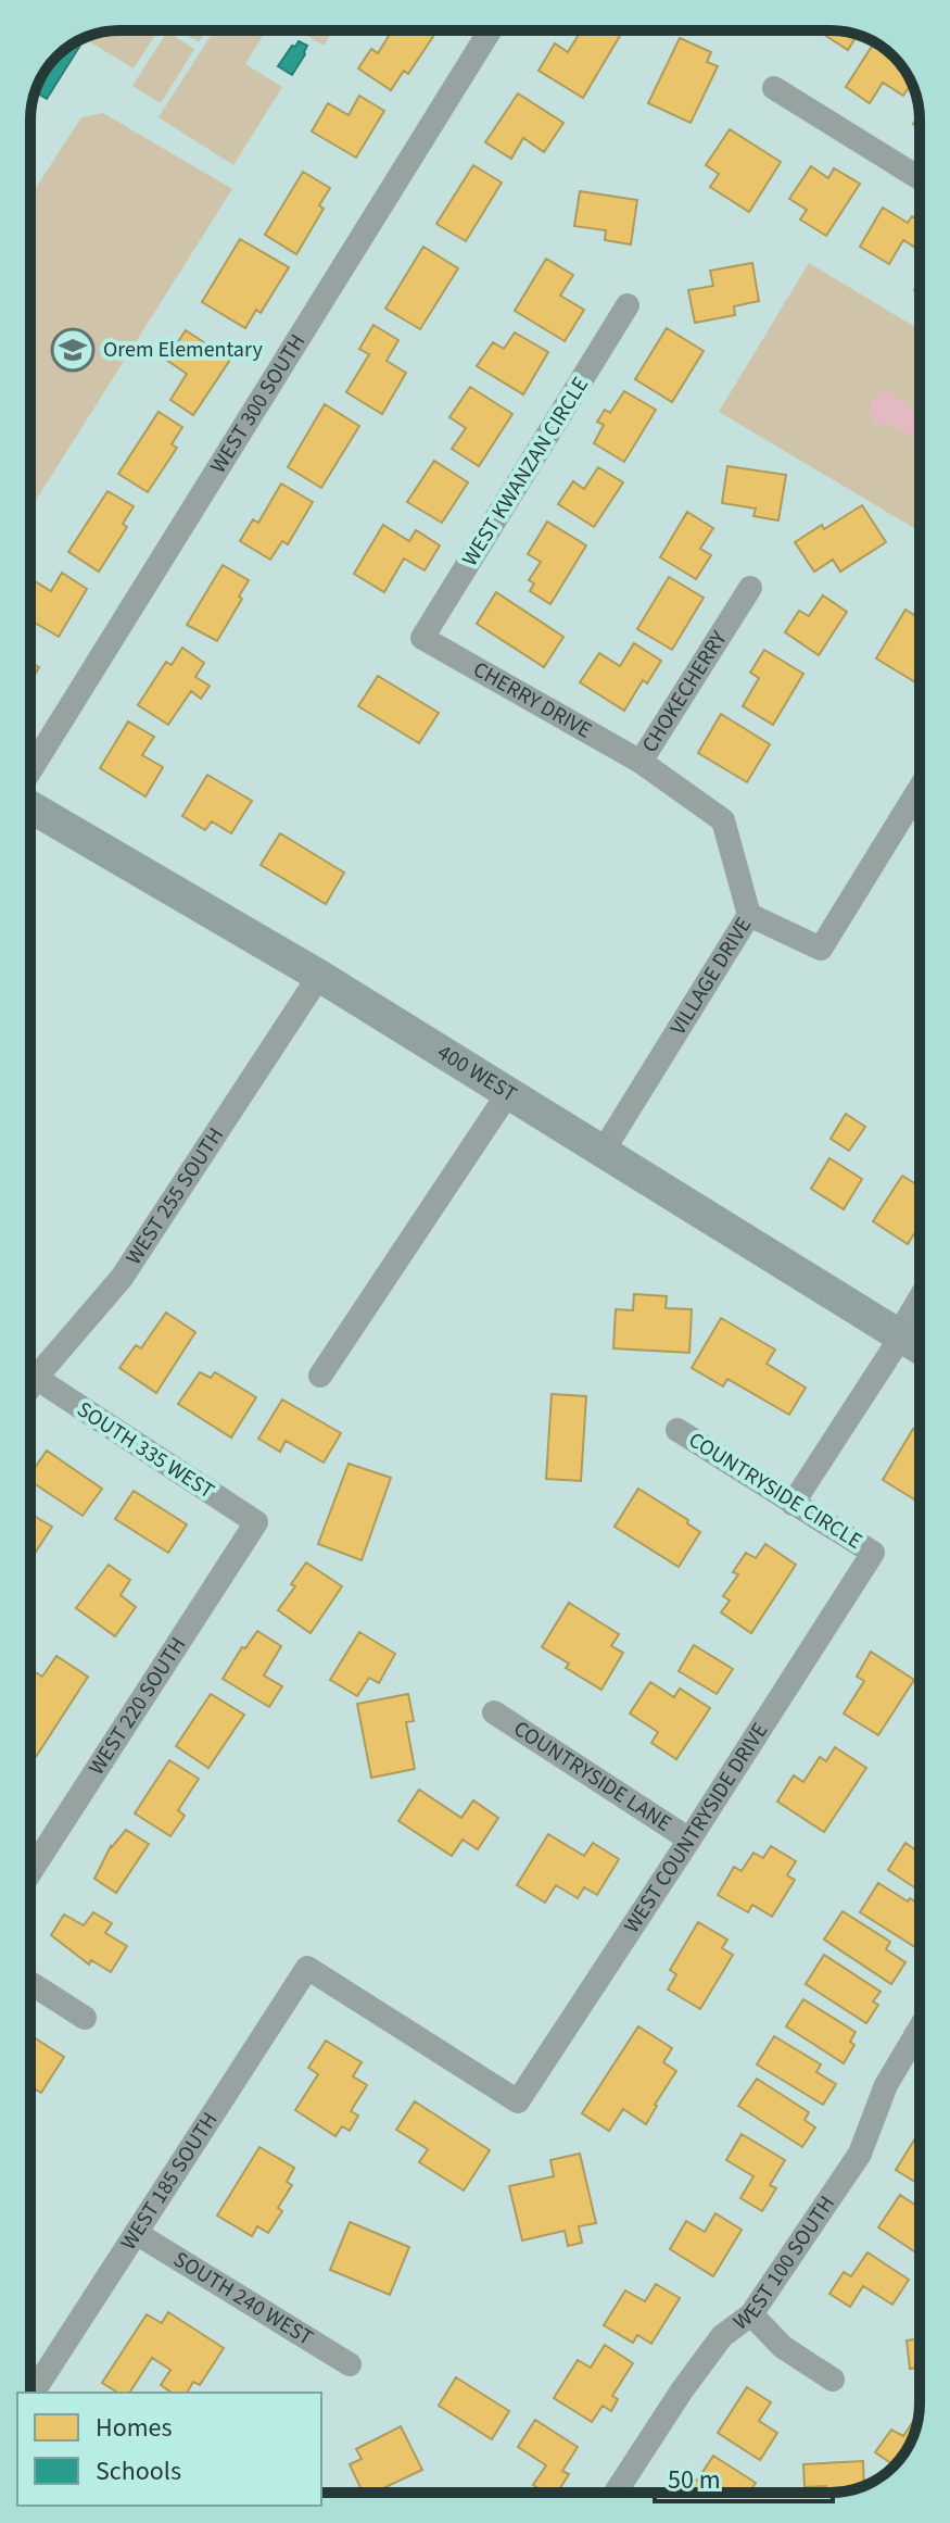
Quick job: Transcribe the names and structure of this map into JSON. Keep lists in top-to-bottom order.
{
  "streets": {
    "main road": ["400 WEST"],
    "street": [
      "WEST 300 SOUTH",
      "WEST KWANZAN CIRCLE",
      "CHOKECHERRY",
      "CHERRY DRIVE",
      "VILLAGE DRIVE",
      "WEST 255 SOUTH",
      "SOUTH 335 WEST",
      "COUNTRYSIDE CIRCLE",
      "WEST 220 SOUTH",
      "COUNTRYSIDE LANE",
      "WEST COUNTRYSIDE DRIVE",
      "WEST 185 SOUTH",
      "WEST 100 SOUTH",
      "SOUTH 240 WEST"
    ]
  },
  "crossings": [
    ["WEST KWANZAN CIRCLE", "CHERRY DRIVE"],
    ["CHOKECHERRY", "CHERRY DRIVE"],
    ["CHOKECHERRY", "VILLAGE DRIVE"],
    ["VILLAGE DRIVE", "400 WEST"],
    ["400 WEST", "WEST 255 SOUTH"],
    ["WEST 255 SOUTH", "SOUTH 335 WEST"],
    ["SOUTH 335 WEST", "WEST 220 SOUTH"],
    ["COUNTRYSIDE CIRCLE", "WEST COUNTRYSIDE DRIVE"],
    ["COUNTRYSIDE LANE", "WEST COUNTRYSIDE DRIVE"],
    ["WEST COUNTRYSIDE DRIVE", "WEST 185 SOUTH"],
    ["WEST 185 SOUTH", "SOUTH 240 WEST"]
  ],
  "places": {
    "school or university": ["Orem Elementary"]
  },
  "legend": ["Homes", "Schools"],
  "scale_bar": "50 m"
}
